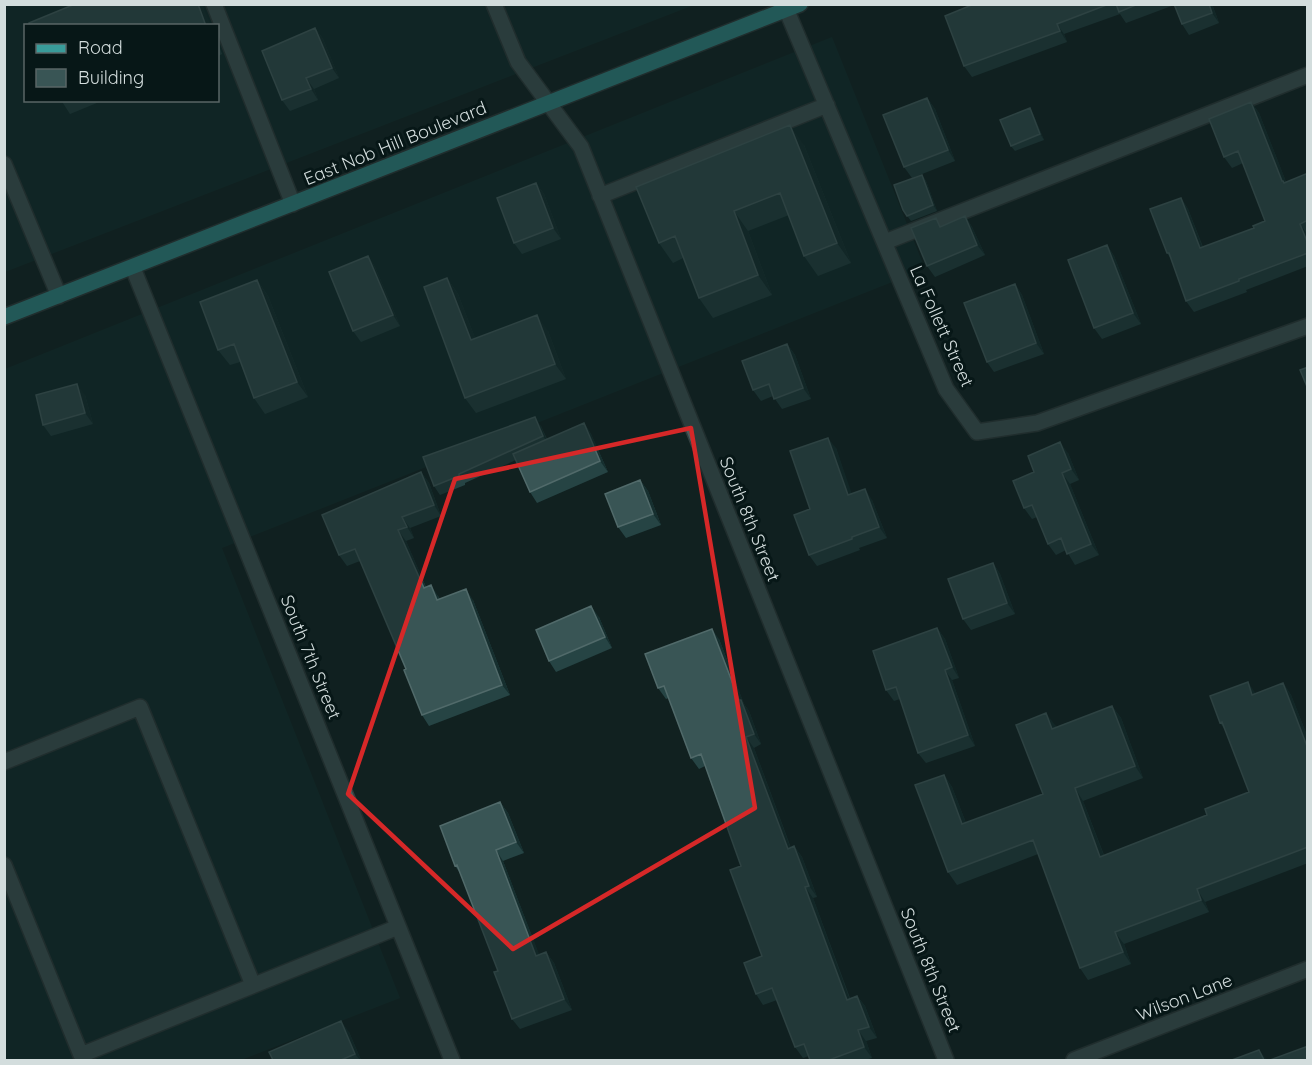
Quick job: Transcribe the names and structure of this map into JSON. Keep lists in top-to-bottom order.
{
  "streets": {
    "main road": ["East Nob Hill Boulevard"],
    "street": [
      "La Follett Street",
      "South 8th Street",
      "South 7th Street",
      "Wilson Lane"
    ]
  },
  "crossings": [
    ["East Nob Hill Boulevard", "La Follett Street"],
    ["East Nob Hill Boulevard", "South 8th Street"],
    ["East Nob Hill Boulevard", "South 7th Street"]
  ],
  "legend": ["Road", "Building"]
}
